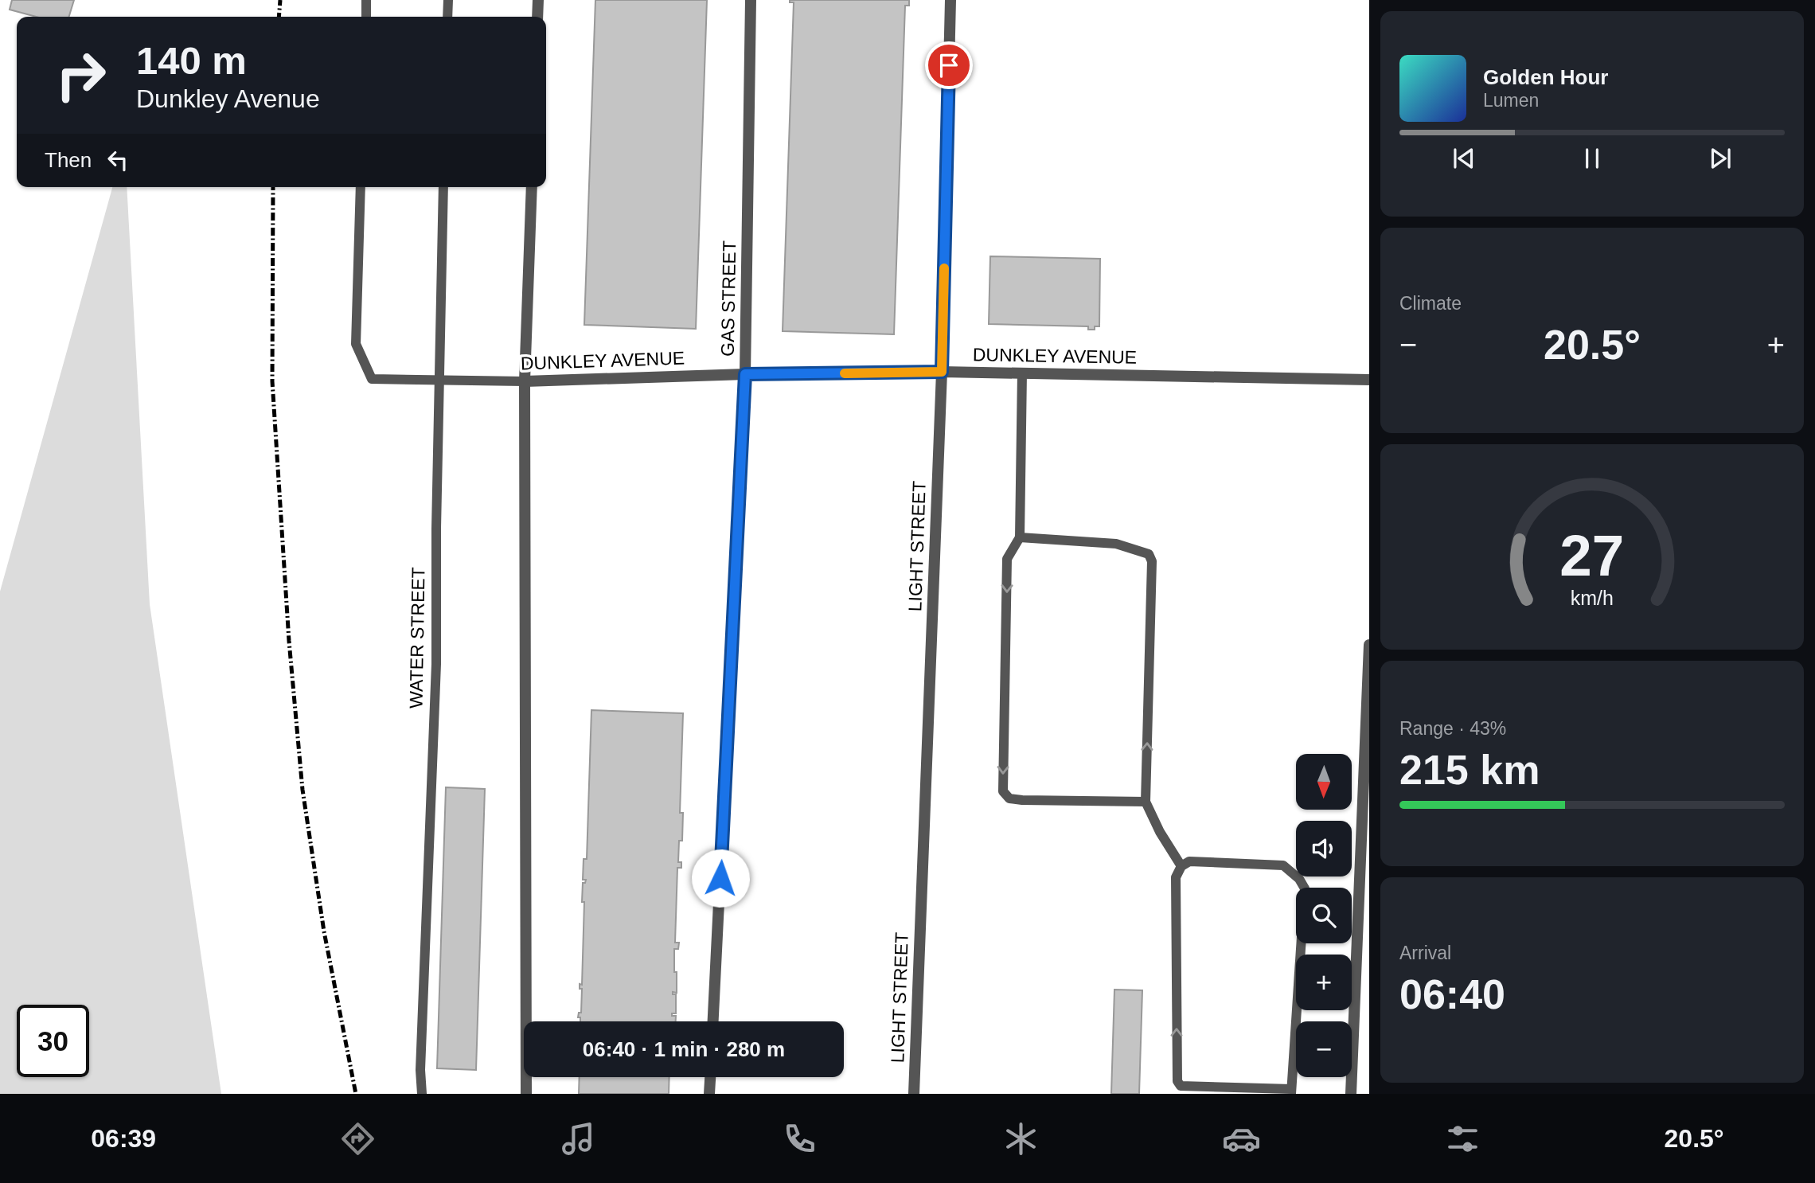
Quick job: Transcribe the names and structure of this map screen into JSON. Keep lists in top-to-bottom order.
{
  "streets": {
    "street": ["GAS STREET", "DUNKLEY AVENUE", "LIGHT STREET"],
    "lane": ["WATER STREET"]
  },
  "crossings": [
    ["GAS STREET", "DUNKLEY AVENUE"],
    ["DUNKLEY AVENUE", "LIGHT STREET"],
    ["DUNKLEY AVENUE", "WATER STREET"]
  ],
  "north": "bottom",
  "page": {
    "turn": ["140 m", "Dunkley Avenue"],
    "song": ["Golden Hour", "Lumen"],
    "then": "Then",
    "tile": [
      "Climate",
      ["Range · 43%", "215 km"],
      ["Arrival", "06:40"]
    ],
    "heat": ["−", "20.5°", "+"],
    "map_buttons": ["+", "−"],
    "limit": "30",
    "trip": "06:40 · 1 min · 280 m",
    "tabs": ["06:39", "20.5°"],
    "gauge": ["27", "km/h"]
  }
}
